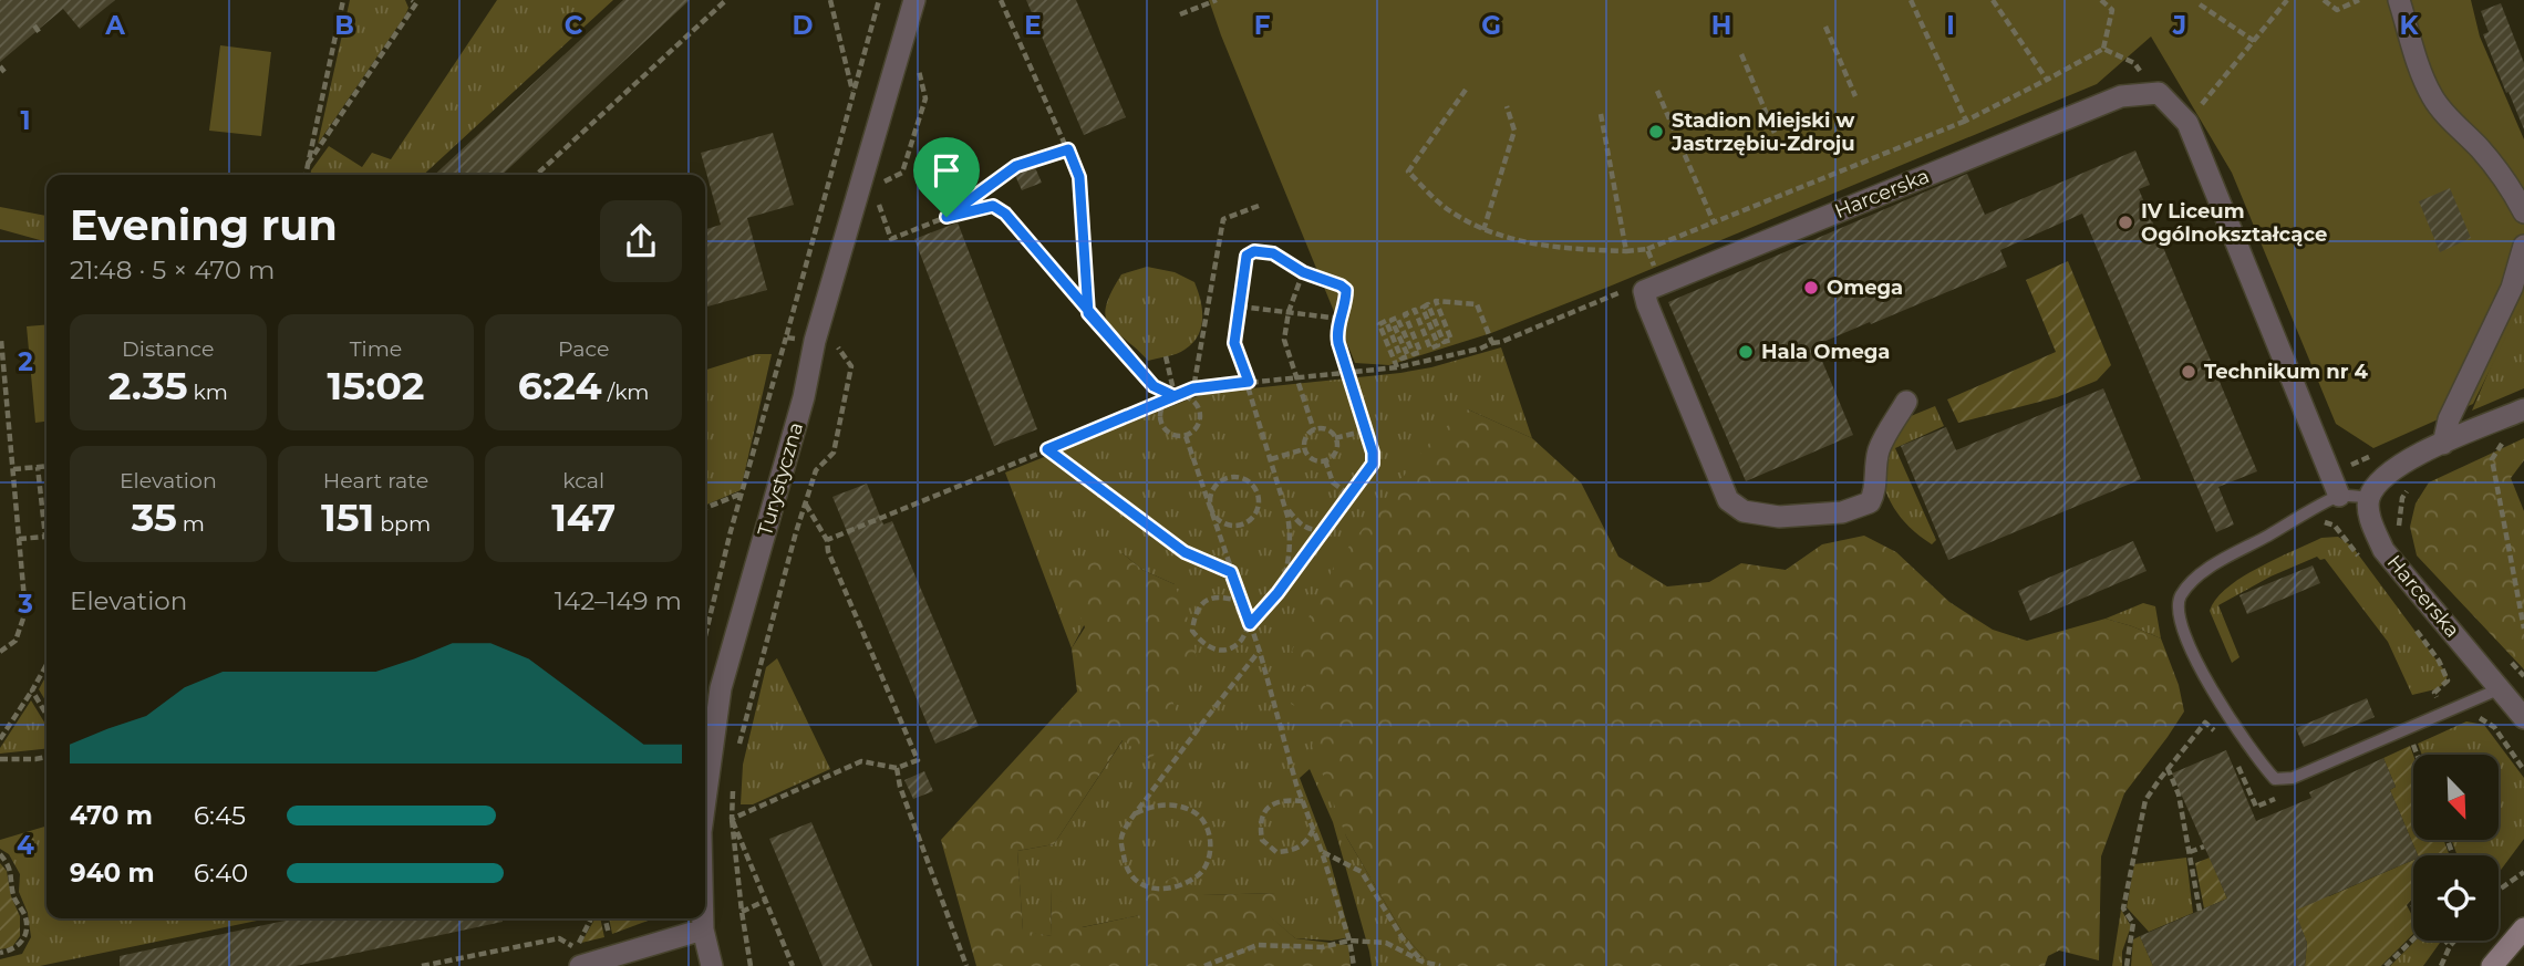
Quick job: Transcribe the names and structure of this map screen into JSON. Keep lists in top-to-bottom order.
{
  "streets": {
    "street": ["Harcerska", "Turystyczna"]
  },
  "places": [
    "Stadion Miejski w Jastrzębiu-Zdroju",
    "IV Liceum Ogólnokształcące",
    "Omega",
    "Hala Omega",
    "Technikum nr 4"
  ],
  "north": "bottom right",
  "page": {
    "heading": ["Evening run", "21:48 · 5 × 470 m"],
    "stats": [
      ["Distance", "2.35 km"],
      ["Time", "15:02"],
      ["Pace", "6:24 /km"],
      ["Elevation", "35 m"],
      ["Heart rate", "151 bpm"],
      ["kcal", "147"]
    ],
    "chart": ["Elevation", "142–149 m"],
    "list": [
      {
        "name": "470 m",
        "note": "6:45"
      },
      {
        "name": "940 m",
        "note": "6:40"
      }
    ]
  },
  "grid": {
    "columns": [
      "A",
      "B",
      "C",
      "D",
      "E",
      "F",
      "G",
      "H",
      "I",
      "J",
      "K"
    ],
    "rows": [
      "1",
      "2",
      "3",
      "4"
    ]
  }
}
